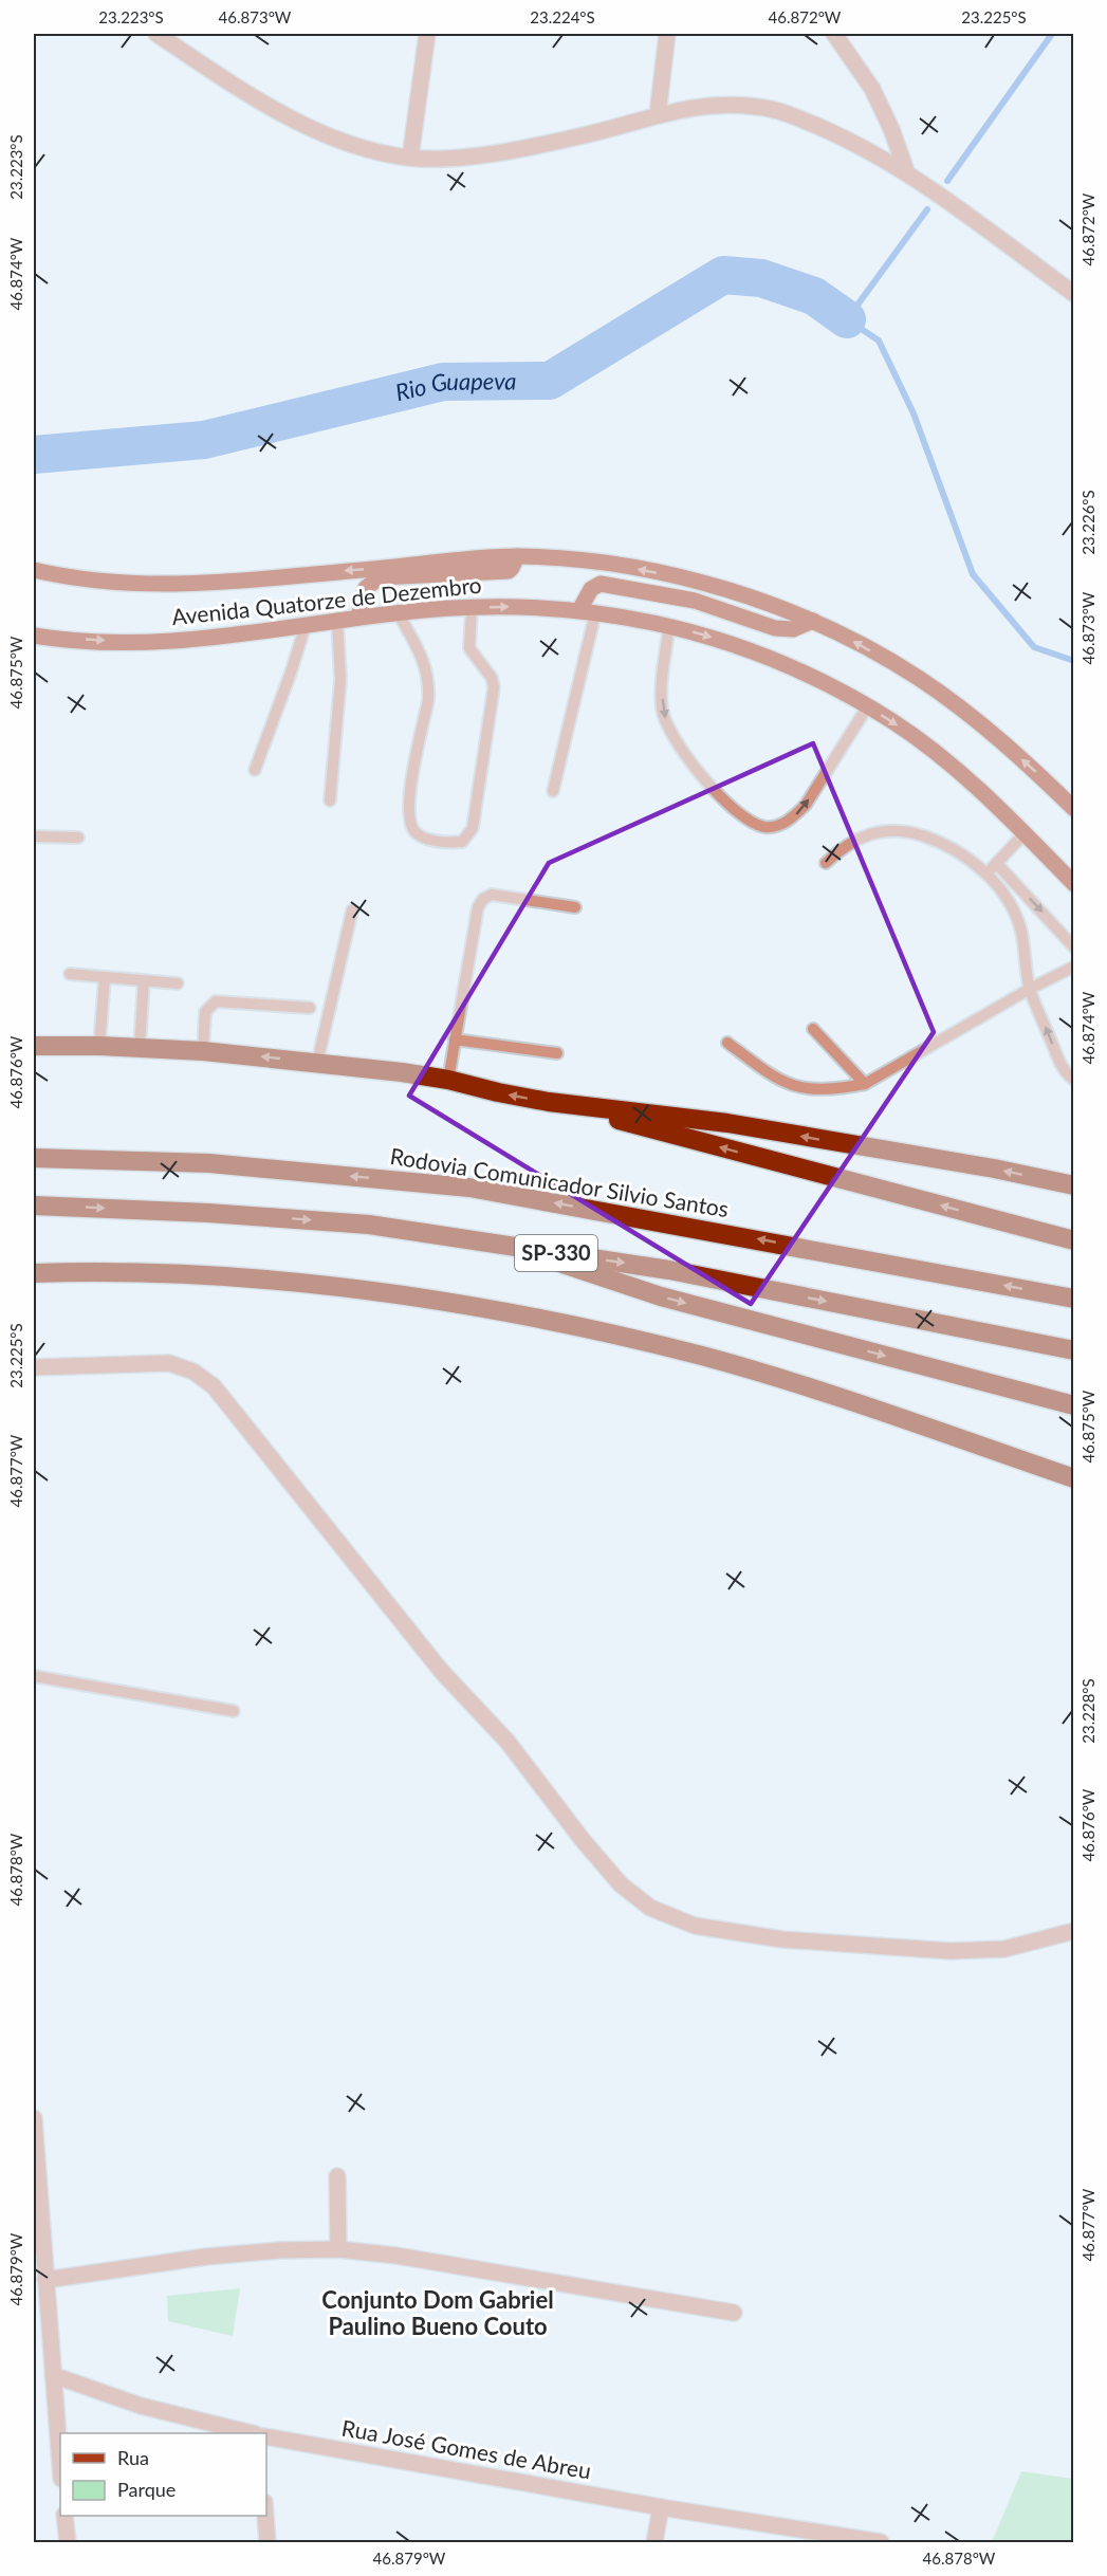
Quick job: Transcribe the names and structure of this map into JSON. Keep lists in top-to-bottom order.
{
  "streets": {
    "highway": ["Rodovia Comunicador Silvio Santos", "SP-330"],
    "main road": ["Avenida Quatorze de Dezembro"],
    "street": ["Rua José Gomes de Abreu"]
  },
  "districts": ["Conjunto Dom Gabriel Paulino Bueno Couto"],
  "water": ["Rio Guapeva"],
  "legend": ["Rua", "Parque"],
  "coordinates": [
    "23.223°S",
    "46.873°W",
    "23.224°S",
    "46.872°W",
    "23.225°S",
    "46.874°W",
    "23.226°S",
    "46.875°W",
    "46.876°W",
    "46.877°W",
    "23.228°S",
    "46.878°W",
    "46.879°W"
  ]
}
